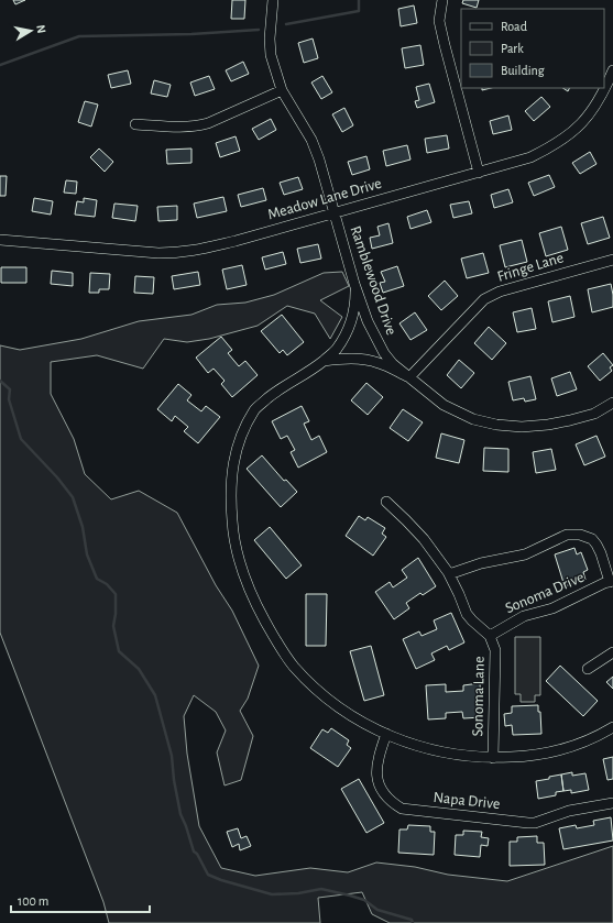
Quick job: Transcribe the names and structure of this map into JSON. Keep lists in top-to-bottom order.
{
  "streets": {
    "street": [
      "Meadow Lane Drive",
      "Fringe Lane",
      "Ramblewood Drive",
      "Sonoma Drive",
      "Sonoma Lane",
      "Napa Drive"
    ]
  },
  "crossings": [
    ["Meadow Lane Drive", "Ramblewood Drive"],
    ["Fringe Lane", "Ramblewood Drive"],
    ["Sonoma Drive", "Sonoma Lane"]
  ],
  "legend": ["Road", "Park", "Building"],
  "scale_bar": "100 m",
  "north": "right"
}
